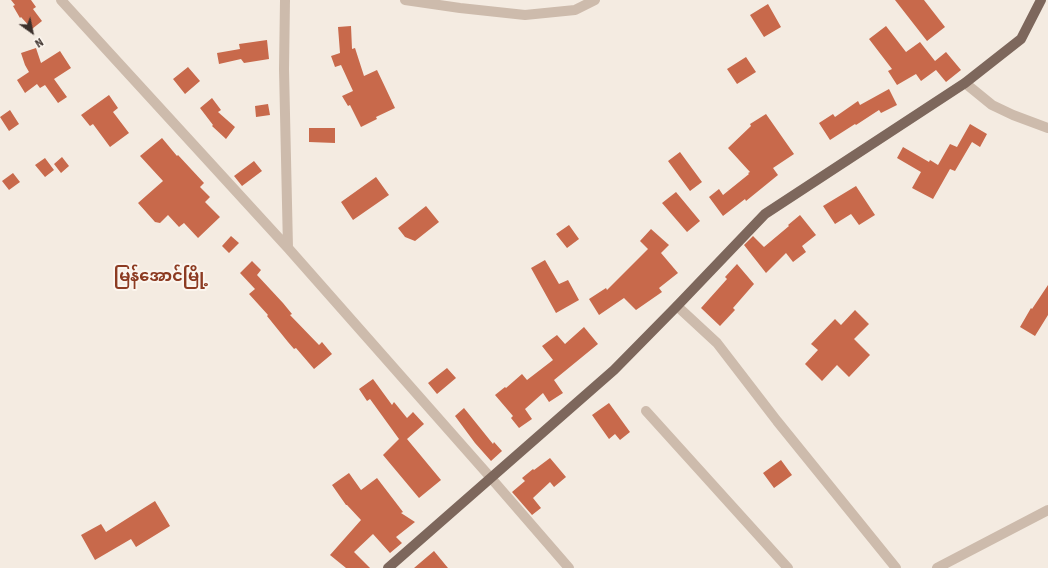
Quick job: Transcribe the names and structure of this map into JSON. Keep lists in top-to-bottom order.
{
  "districts": ["မြန်အောင်မြို့"],
  "north": "bottom right"
}
